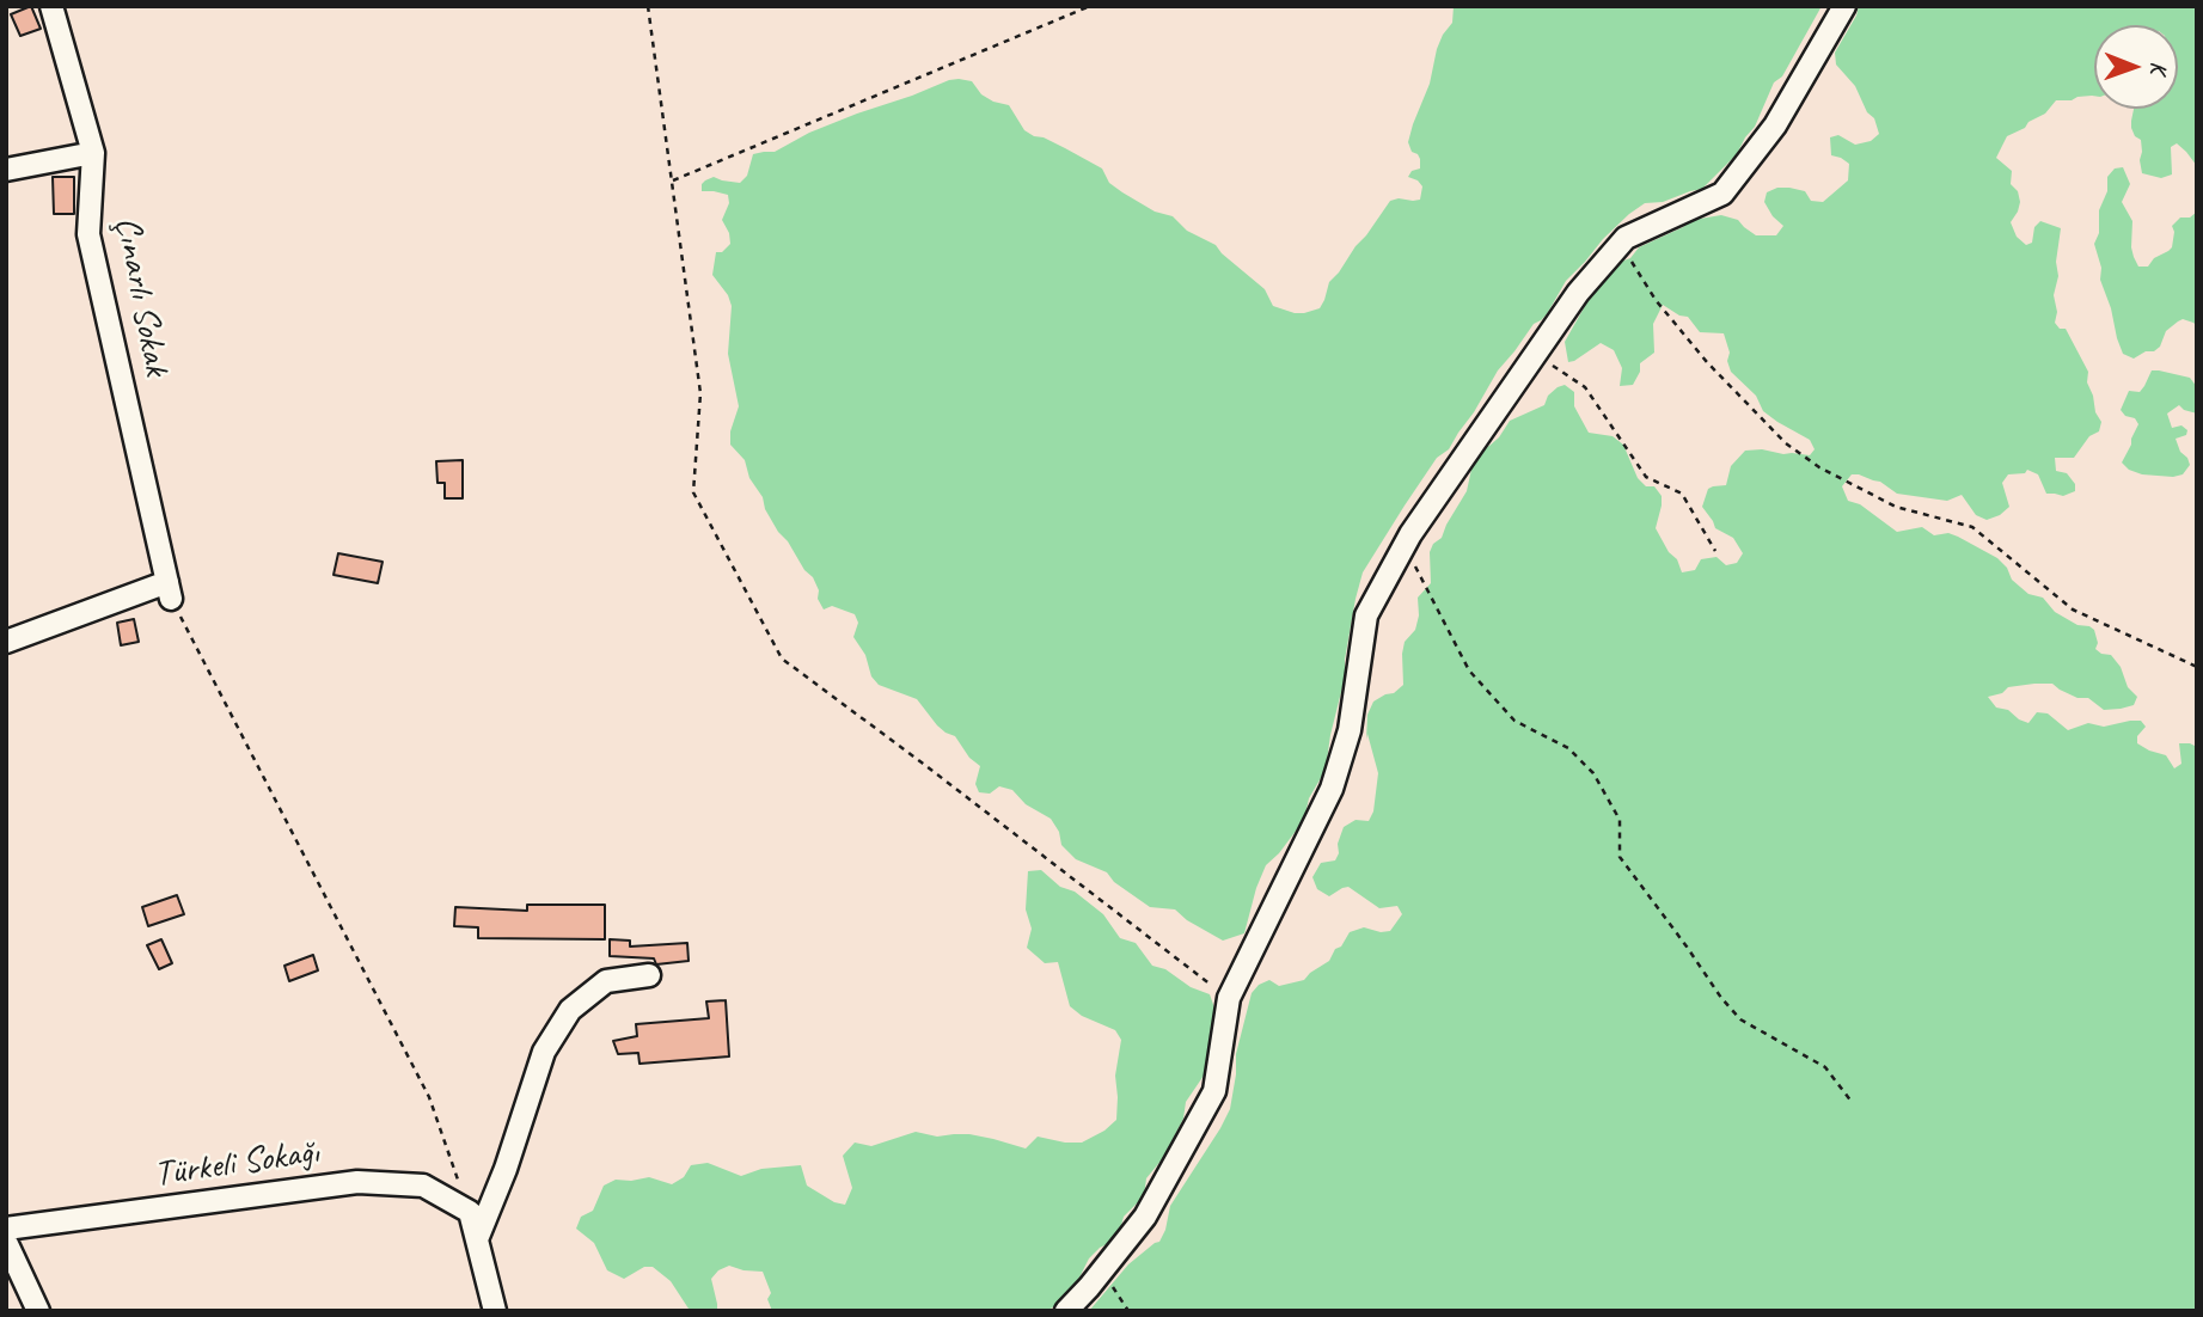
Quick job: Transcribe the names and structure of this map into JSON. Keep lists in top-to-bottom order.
{
  "streets": {
    "street": ["Çınarlı Sokak", "Türkeli Sokağı"]
  },
  "north": "right"
}
